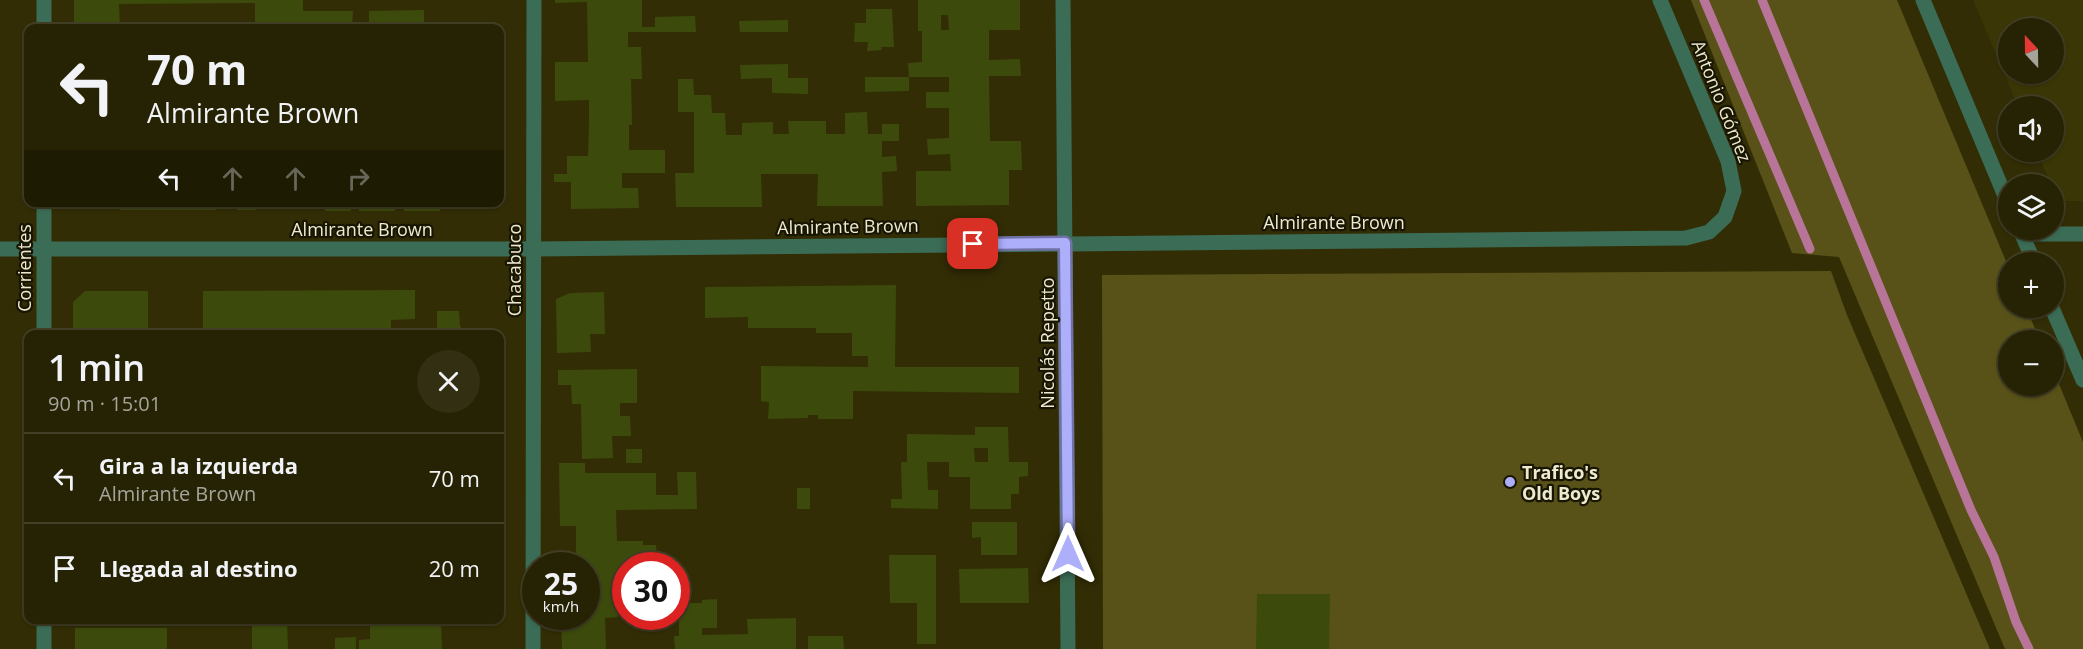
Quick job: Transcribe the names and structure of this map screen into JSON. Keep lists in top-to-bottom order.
{
  "streets": {
    "street": [
      "Antonio Gómez",
      "Almirante Brown",
      "Corrientes",
      "Chacabuco",
      "Nicolás Repetto"
    ]
  },
  "crossings": [
    ["Antonio Gómez", "Almirante Brown"],
    ["Almirante Brown", "Corrientes"],
    ["Almirante Brown", "Chacabuco"],
    ["Almirante Brown", "Nicolás Repetto"]
  ],
  "places": ["Trafico's Old Boys"],
  "north": "top",
  "page": {
    "map_buttons": ["+", "−"],
    "turn": ["70 m", "Almirante Brown"],
    "heading": ["1 min", "90 m · 15:01"],
    "list": [
      {
        "name": "Gira a la izquierda",
        "note": "Almirante Brown",
        "value": "70 m"
      },
      {
        "name": "Llegada al destino",
        "value": "20 m"
      }
    ],
    "speed": "25 km/h",
    "limit": "30"
  }
}
